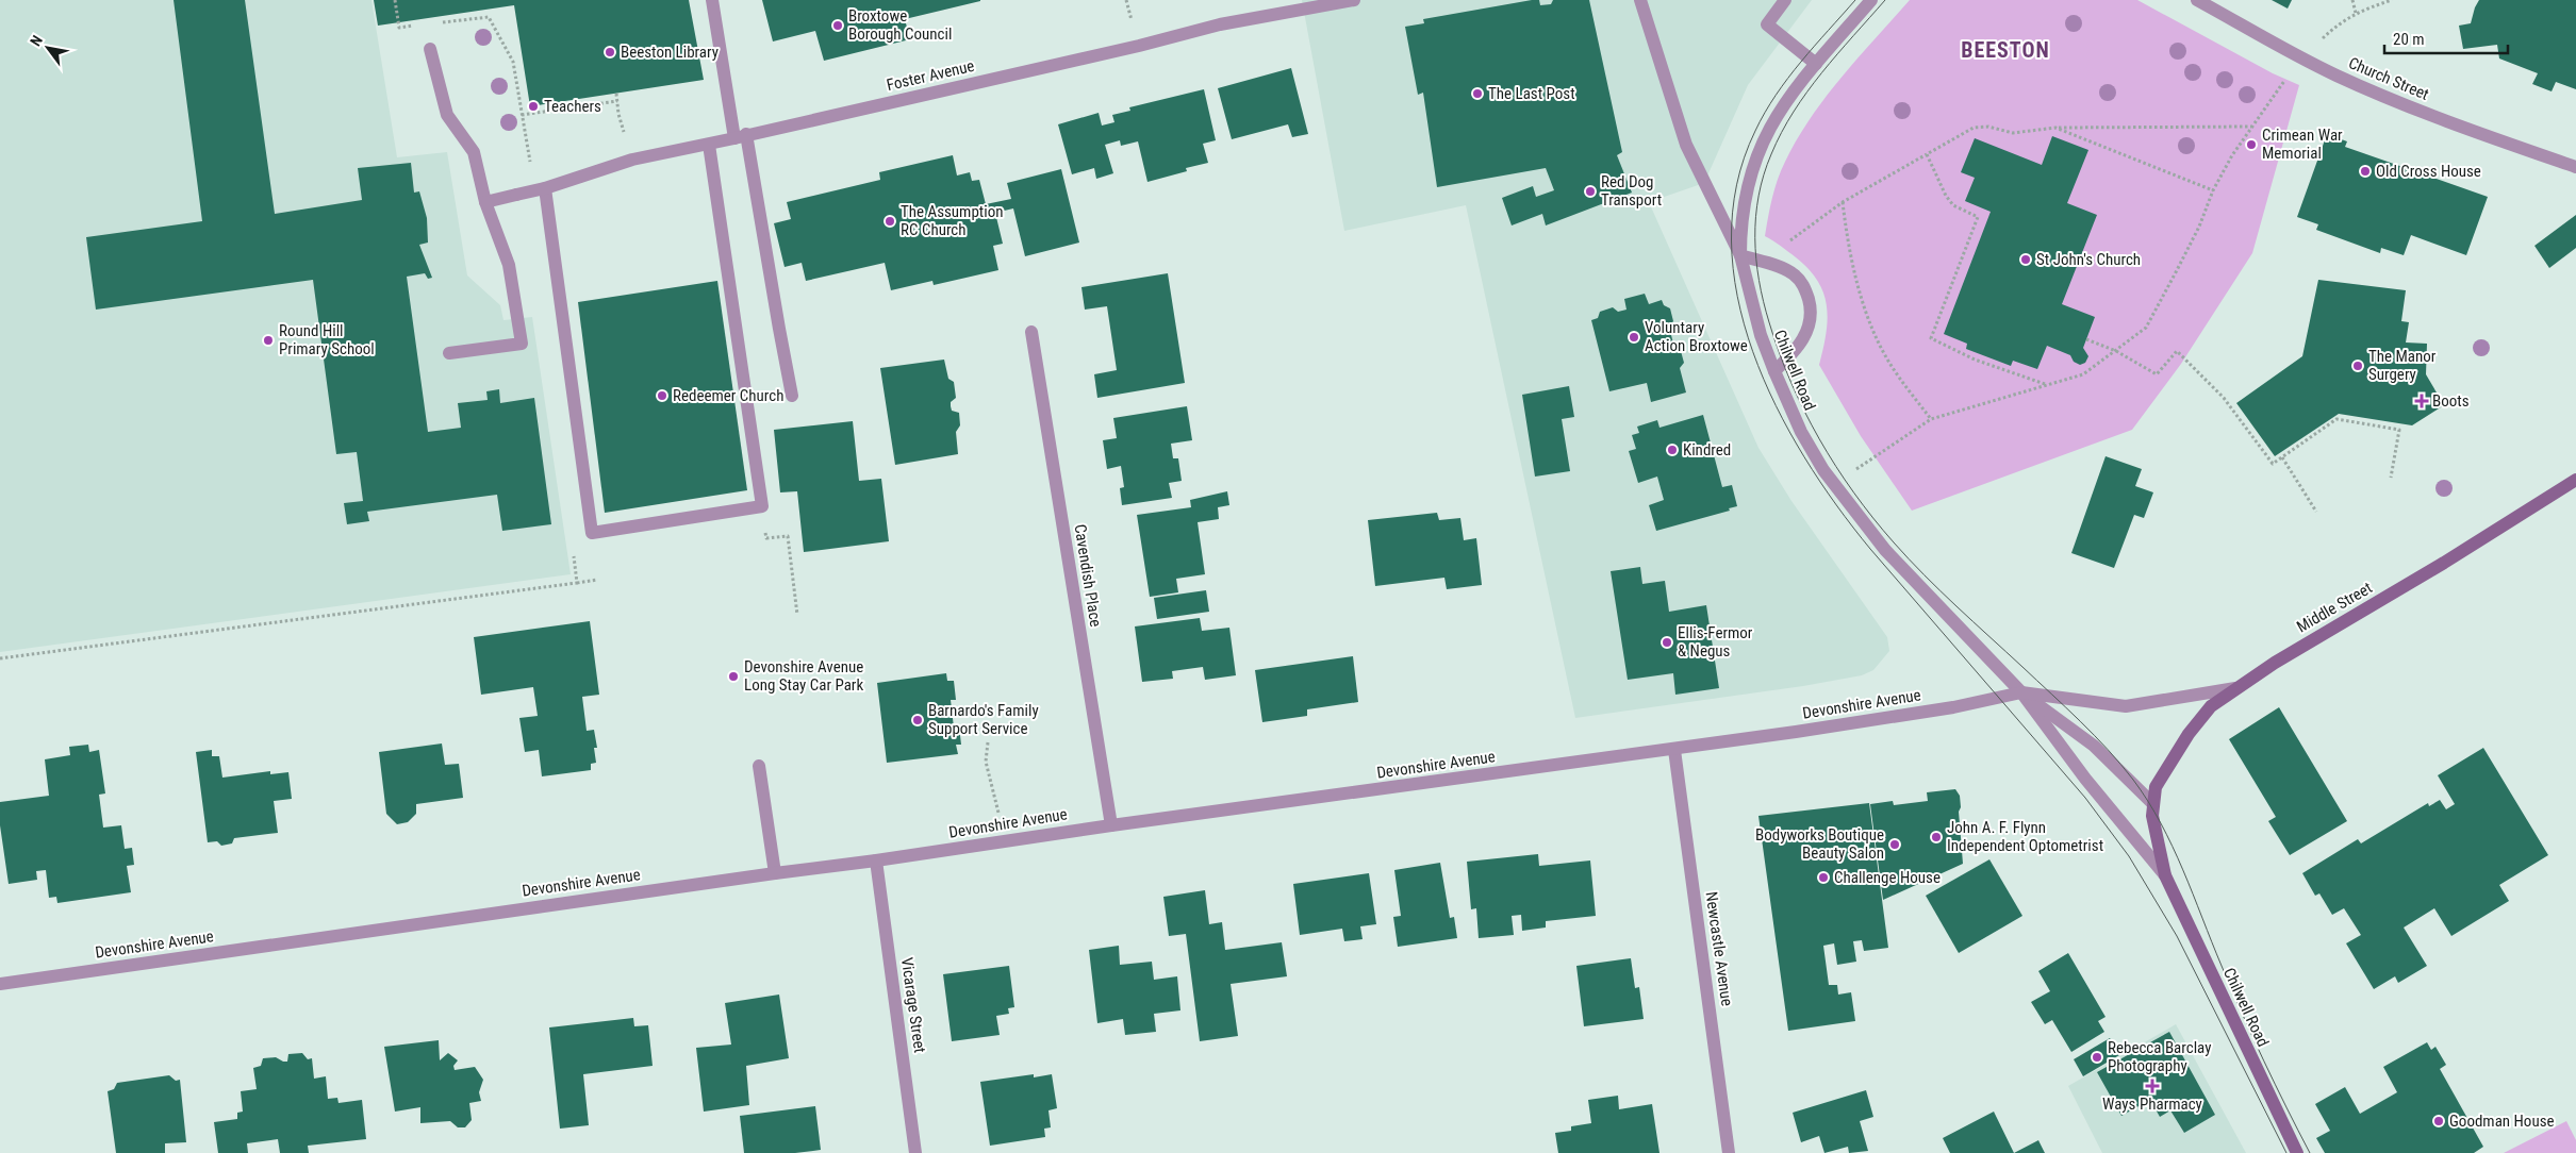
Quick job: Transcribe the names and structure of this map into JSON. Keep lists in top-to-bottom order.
{
  "streets": {
    "main road": ["Chilwell Road", "Middle Street"],
    "street": [
      "Foster Avenue",
      "Church Street",
      "Cavendish Place",
      "Devonshire Avenue",
      "Newcastle Avenue",
      "Vicarage Street"
    ]
  },
  "crossings": [
    ["Chilwell Road", "Middle Street"],
    ["Chilwell Road", "Devonshire Avenue"],
    ["Cavendish Place", "Devonshire Avenue"],
    ["Devonshire Avenue", "Newcastle Avenue"],
    ["Devonshire Avenue", "Vicarage Street"]
  ],
  "districts": ["BEESTON"],
  "places": {
    "other": [
      "Broxtowe Borough Council",
      "Beeston Library",
      "The Last Post",
      "Teachers",
      "Crimean War Memorial",
      "Old Cross House",
      "Red Dog Transport",
      "The Assumption RC Church",
      "St John's Church",
      "Voluntary Action Broxtowe",
      "Round Hill Primary School",
      "The Manor Surgery",
      "Redeemer Church",
      "Kindred",
      "Ellis-Fermor & Negus",
      "Devonshire Avenue Long Stay Car Park",
      "Barnardo's Family Support Service",
      "John A. F. Flynn Independent Optometrist",
      "Bodyworks Boutique Beauty Salon",
      "Challenge House",
      "Rebecca Barclay Photography",
      "Goodman House"
    ],
    "health": ["Boots", "Ways Pharmacy"]
  },
  "scale_bar": "20 m",
  "north": "top left"
}
